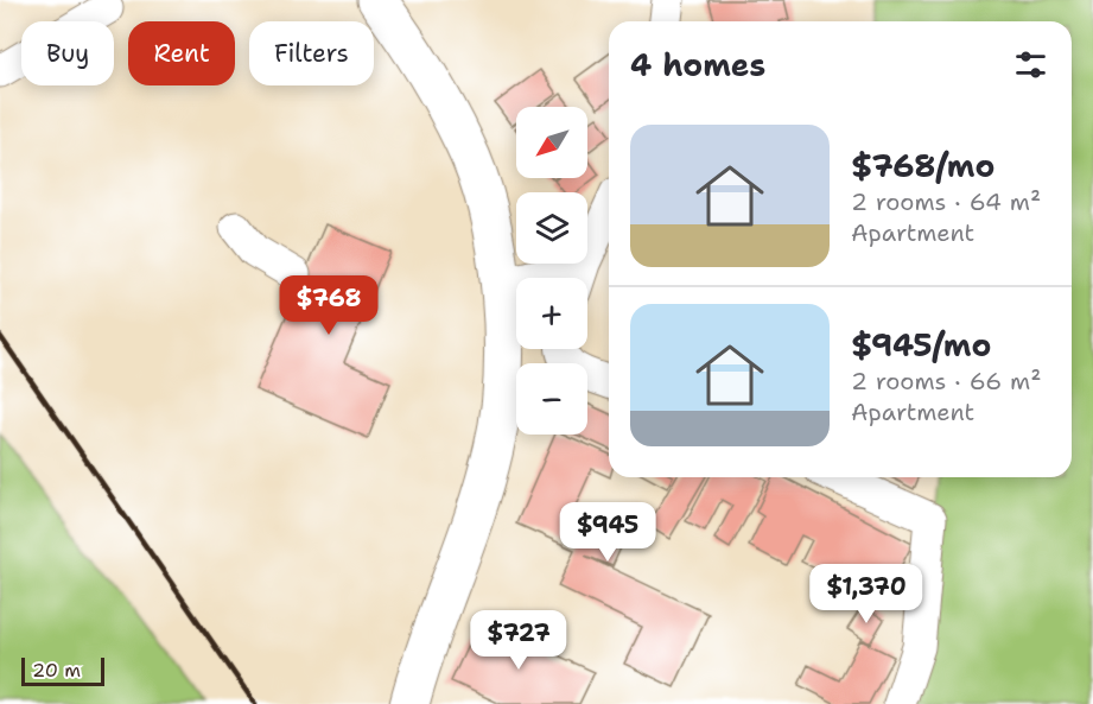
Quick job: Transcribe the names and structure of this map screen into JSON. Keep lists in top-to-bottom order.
{
  "scale_bar": "20 m",
  "north": "bottom left",
  "page": {
    "chip": ["Buy", "Rent", "Filters"],
    "heading": "4 homes",
    "map_buttons": ["+", "−"],
    "list": [
      {
        "name": "$768/mo",
        "note": "2 rooms · 64 m² · Apartment"
      },
      {
        "name": "$945/mo",
        "note": "2 rooms · 66 m² · Apartment"
      }
    ],
    "price": [
      "$768",
      "$945",
      "$1,370",
      "$727"
    ],
    "scale": "20 m"
  }
}
